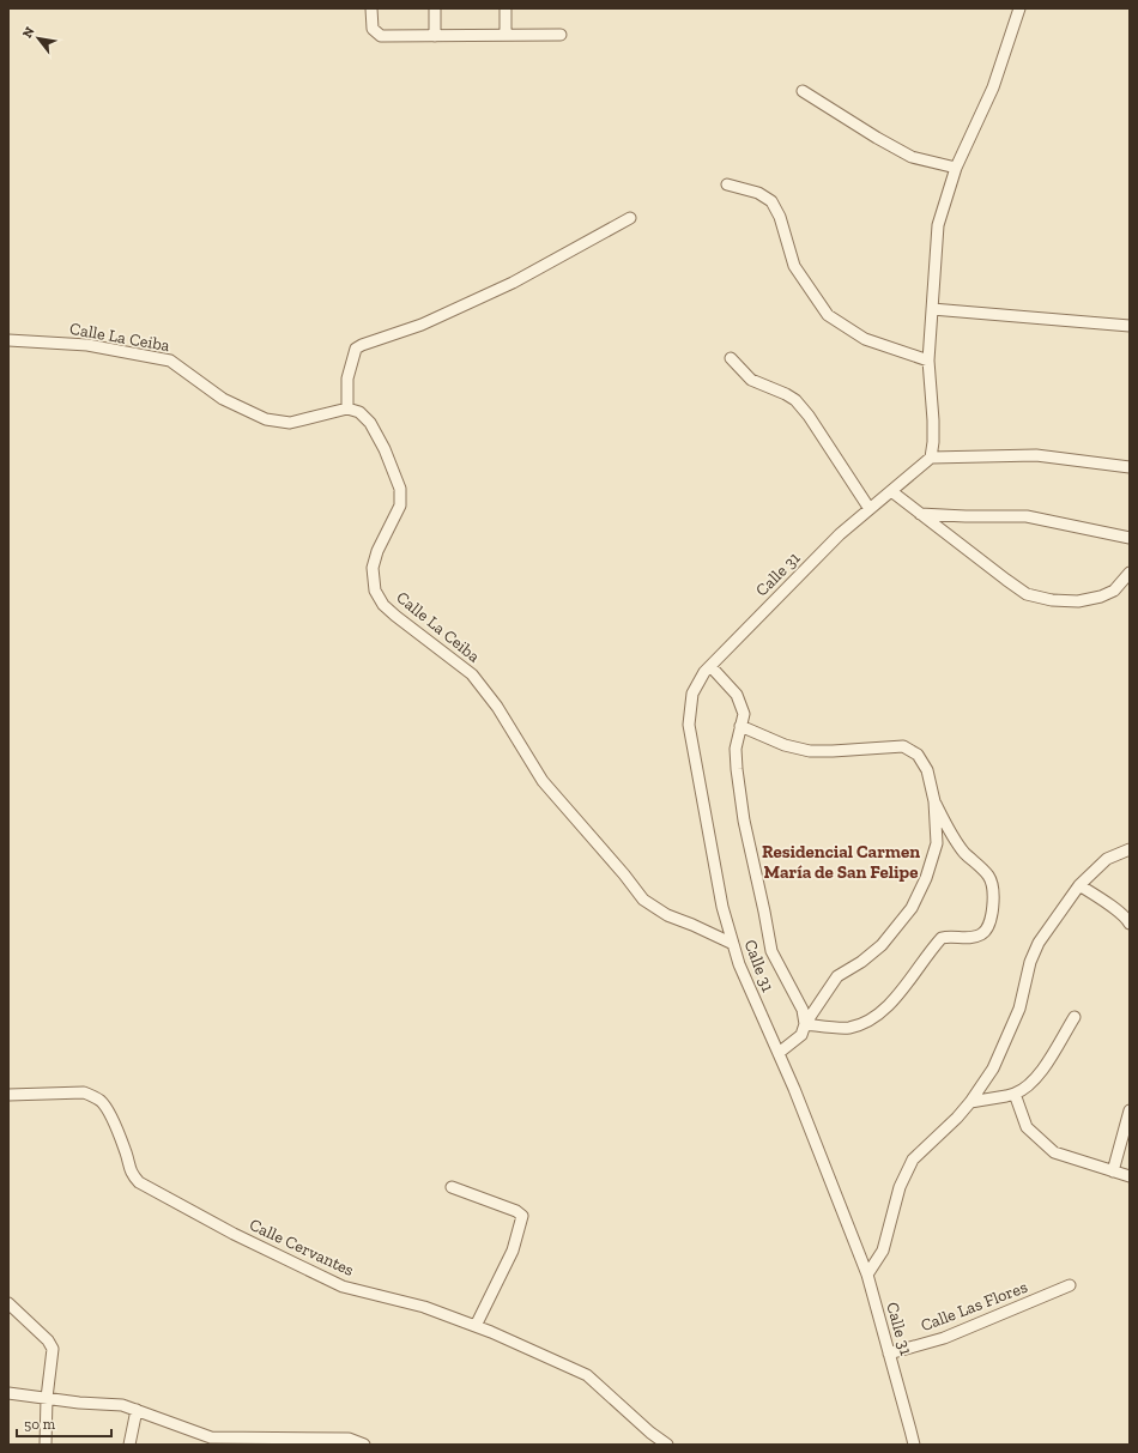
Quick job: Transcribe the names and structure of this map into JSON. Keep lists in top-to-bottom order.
{
  "streets": {
    "street": [
      "Calle La Ceiba",
      "Calle 31",
      "Calle Cervantes",
      "Calle Las Flores"
    ]
  },
  "crossings": [
    ["Calle La Ceiba", "Calle 31"],
    ["Calle 31", "Calle Las Flores"]
  ],
  "districts": ["Residencial Carmen María de San Felipe"],
  "scale_bar": "50 m",
  "north": "top left"
}
